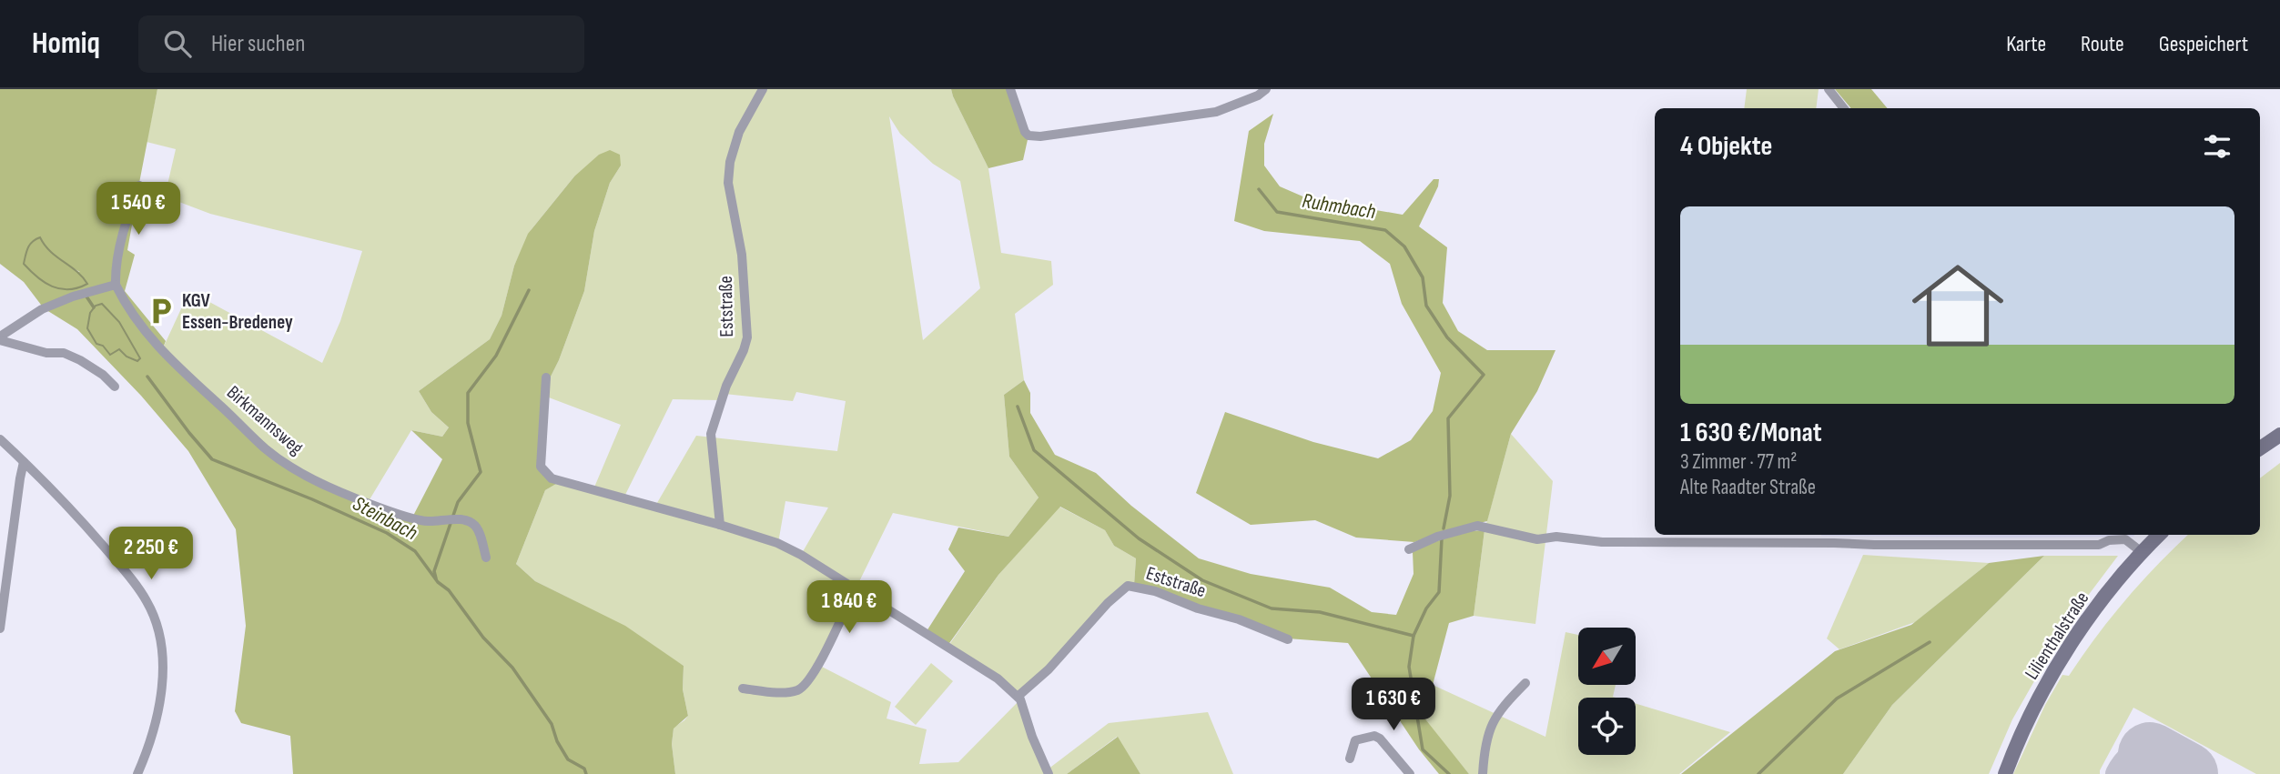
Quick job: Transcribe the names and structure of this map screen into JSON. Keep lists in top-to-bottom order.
{
  "streets": {
    "main road": ["Lilienthalstraße"],
    "street": ["Eststraße", "Birkmannsweg"]
  },
  "water": ["Ruhmbach", "Steinbach"],
  "places": {
    "parking": ["KGV Essen-Bredeney"]
  },
  "north": "bottom left",
  "page": {
    "header": "Homiq",
    "search": "Hier suchen",
    "nav": ["Karte", "Route", "Gespeichert"],
    "heading": "4 Objekte",
    "price": [
      "1 540 €",
      "2 250 €",
      "1 840 €",
      "1 630 €"
    ],
    "list": [
      {
        "name": "1 630 €/Monat",
        "note": "3 Zimmer · 77 m² · Alte Raadter Straße"
      }
    ]
  }
}
